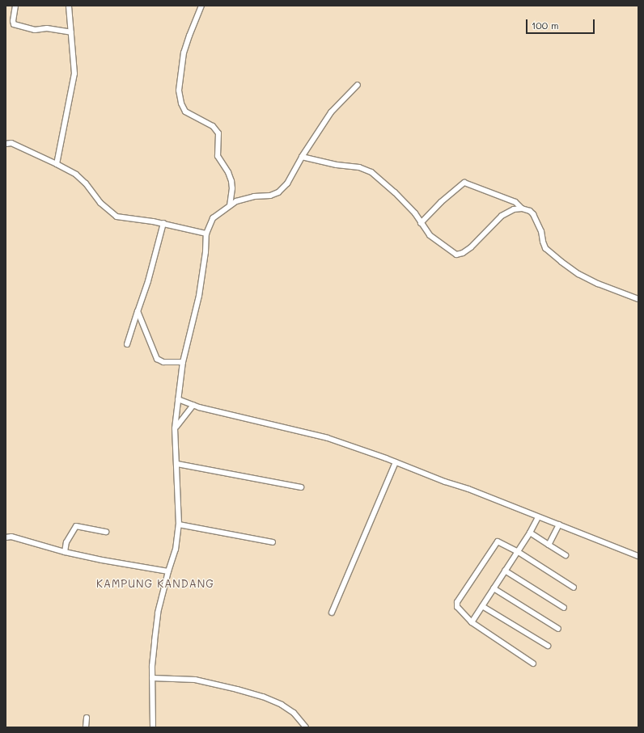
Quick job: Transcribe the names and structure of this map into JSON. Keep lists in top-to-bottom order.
{
  "districts": ["KAMPUNG KANDANG"],
  "scale_bar": "100 m"
}
